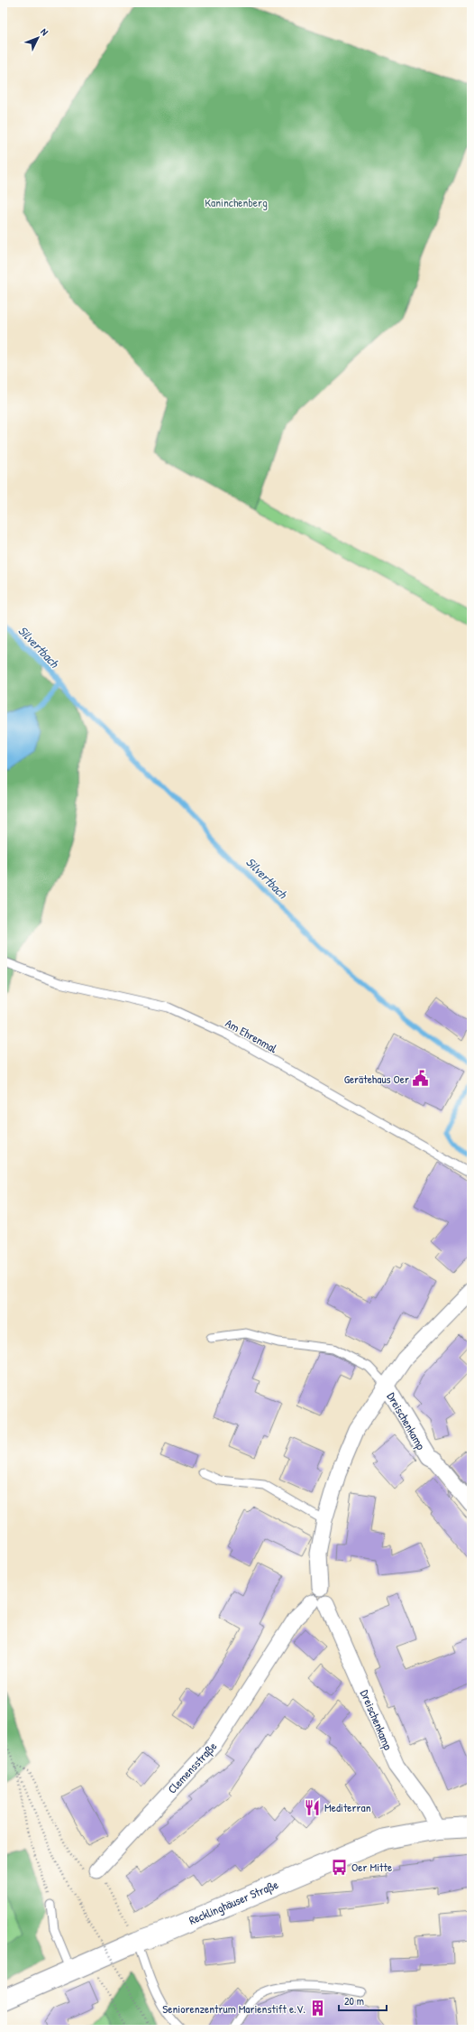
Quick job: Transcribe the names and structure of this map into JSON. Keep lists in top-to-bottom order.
{
  "streets": {
    "street": ["Dreischenkamp", "Clemensstraße", "Recklinghäuser Straße"],
    "lane": ["Am Ehrenmal"]
  },
  "crossings": [
    ["Dreischenkamp", "Clemensstraße"],
    ["Dreischenkamp", "Recklinghäuser Straße"]
  ],
  "water": ["Silvertbach"],
  "parks": ["Kaninchenberg"],
  "places": {
    "public building": ["Gerätehaus Oer"],
    "restaurant": ["Mediterran"],
    "bus stop": ["Oer Mitte"],
    "building": ["Seniorenzentrum Marienstift e.V."]
  },
  "scale_bar": "20 m",
  "north": "top right"
}
